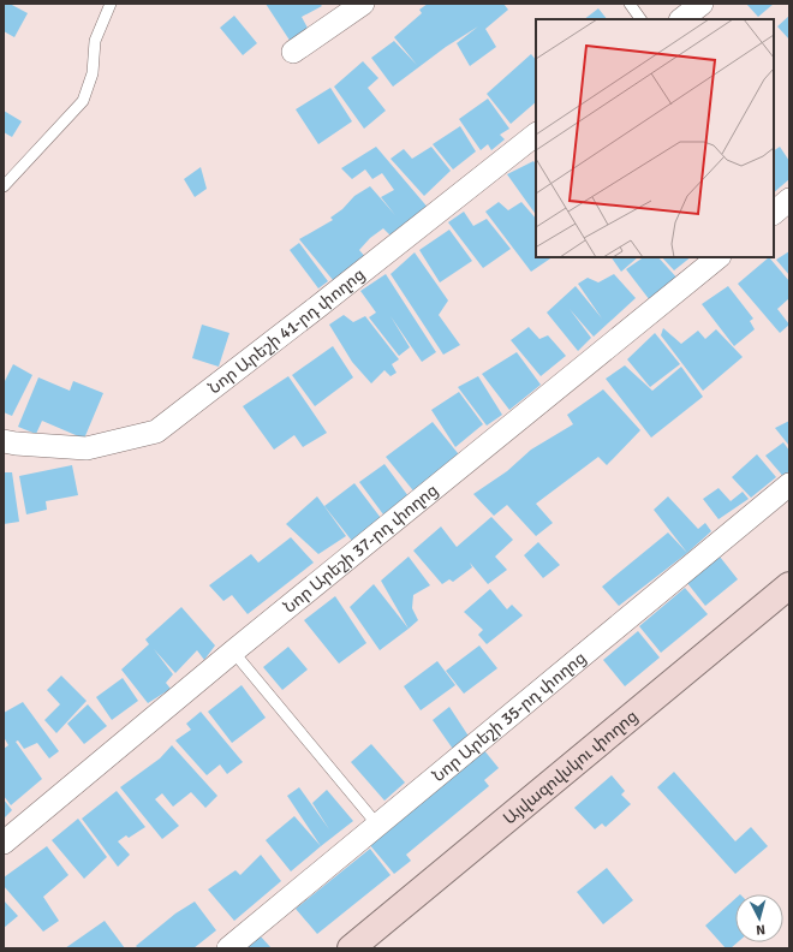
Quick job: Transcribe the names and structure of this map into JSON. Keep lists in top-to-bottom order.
{
  "streets": {
    "main road": ["Այվազովսկու փողոց"],
    "street": ["Նոր Արեշի 41-րդ փողոց", "Նոր Արեշի 37-րդ փողոց", "Նոր Արեշի 35-րդ փողոց"]
  },
  "north": "bottom"
}
